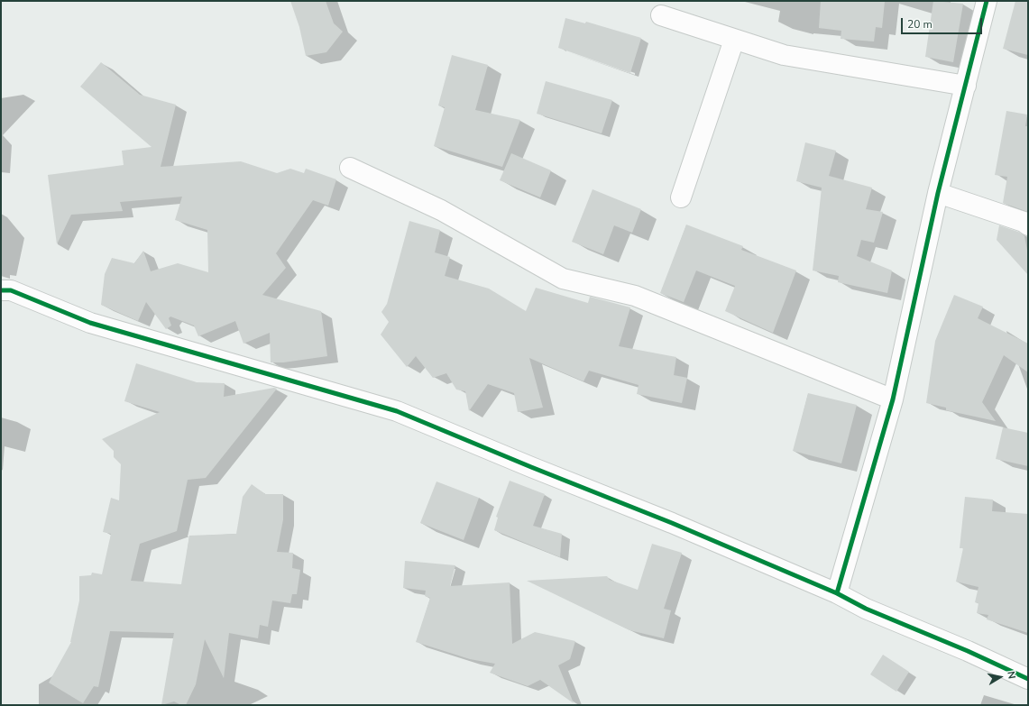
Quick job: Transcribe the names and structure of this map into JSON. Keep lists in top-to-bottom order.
{
  "scale_bar": "20 m",
  "north": "right"
}
